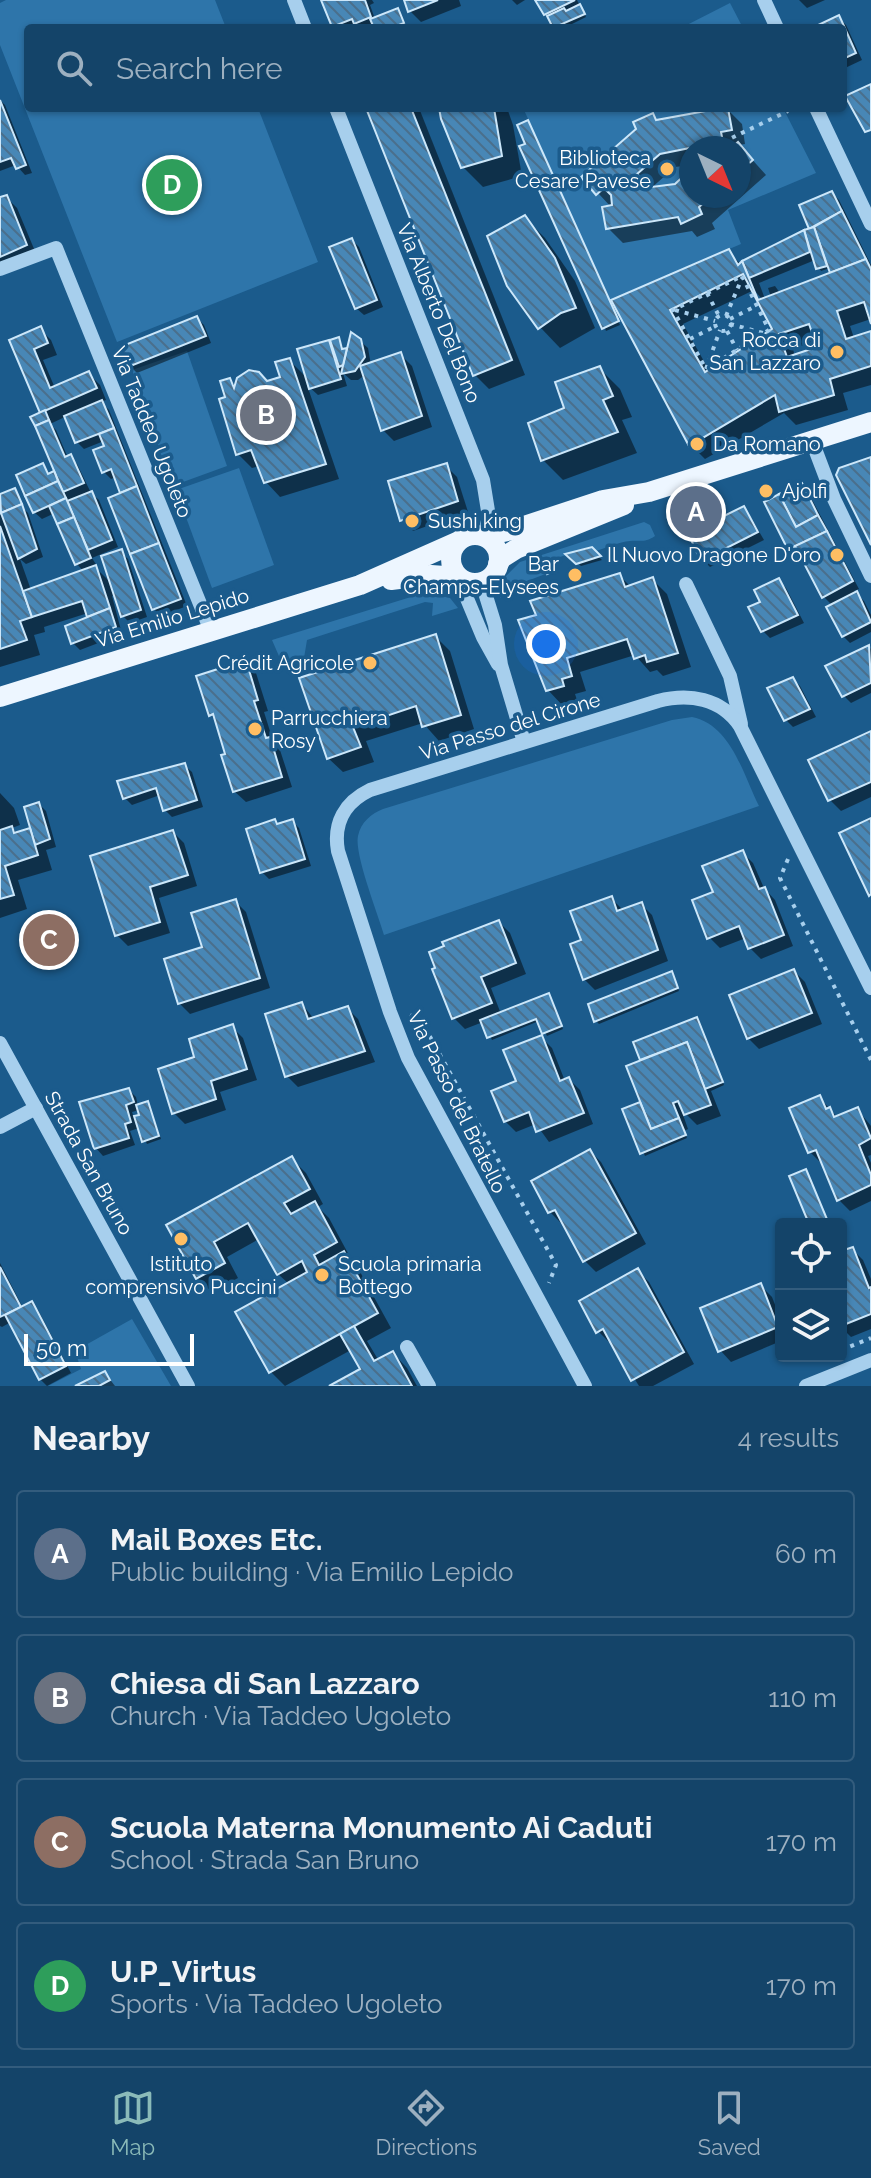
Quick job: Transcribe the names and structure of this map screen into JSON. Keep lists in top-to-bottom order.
{
  "streets": {
    "main road": ["Via Emilio Lepido"],
    "street": [
      "Via Alberto Del Bono",
      "Via Taddeo Ugoleto",
      "Via Passo del Cirone",
      "Via Passo del Bratello",
      "Strada San Bruno"
    ]
  },
  "crossings": [
    ["Via Alberto Del Bono", "Via Emilio Lepido"],
    ["Via Taddeo Ugoleto", "Via Emilio Lepido"],
    ["Via Passo del Cirone", "Via Passo del Bratello"]
  ],
  "places": [
    "Biblioteca Cesare Pavese",
    "Rocca di San Lazzaro",
    "Da Romano",
    "Ajolfi",
    "Sushi king",
    "Il Nuovo Dragone D'oro",
    "Bar Champs-Elysees",
    "Crédit Agricole",
    "Parrucchiera Rosy",
    "Istituto comprensivo Puccini",
    "Scuola primaria Bottego"
  ],
  "scale_bar": "50 m",
  "north": "bottom right",
  "page": {
    "search": "Search here",
    "pins": [
      "D",
      "B",
      "A",
      "C"
    ],
    "scale": "50 m",
    "heading": ["Nearby", "4 results"],
    "list": [
      {
        "mark": "A",
        "name": "Mail Boxes Etc.",
        "note": "Public building · Via Emilio Lepido",
        "value": "60 m"
      },
      {
        "mark": "B",
        "name": "Chiesa di San Lazzaro",
        "note": "Church · Via Taddeo Ugoleto",
        "value": "110 m"
      },
      {
        "mark": "C",
        "name": "Scuola Materna Monumento Ai Caduti",
        "note": "School · Strada San Bruno",
        "value": "170 m"
      },
      {
        "mark": "D",
        "name": "U.P_Virtus",
        "note": "Sports · Via Taddeo Ugoleto",
        "value": "170 m"
      }
    ],
    "nav": ["Map", "Directions", "Saved"]
  }
}
